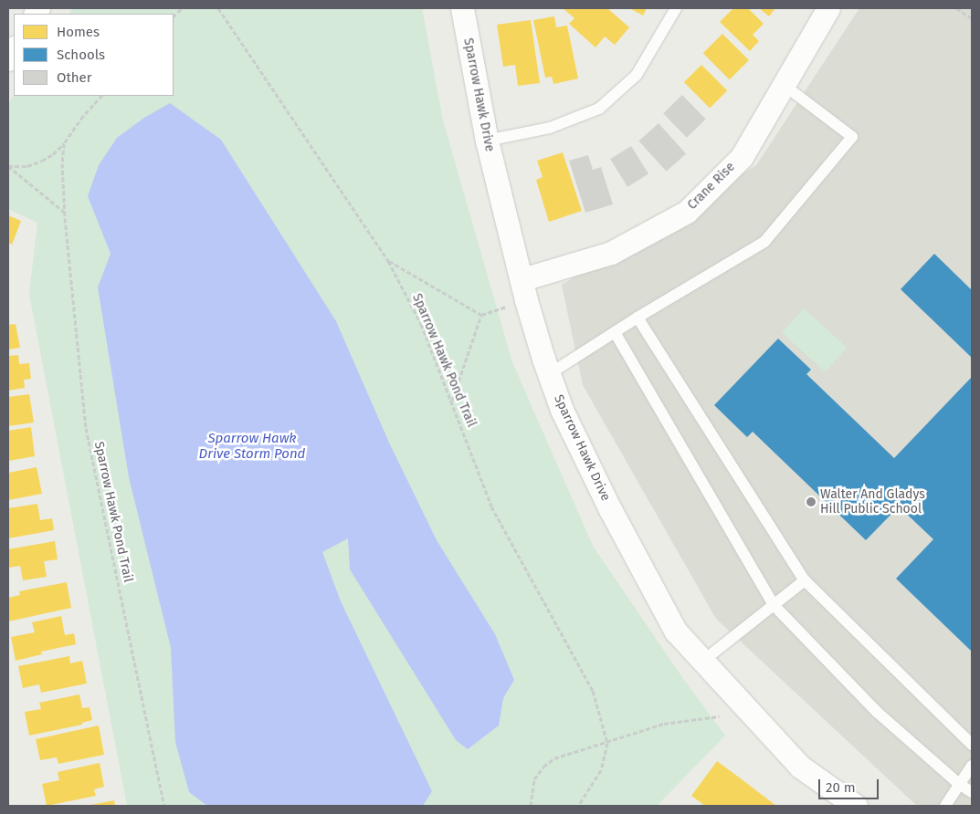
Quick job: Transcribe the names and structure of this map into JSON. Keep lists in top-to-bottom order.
{
  "streets": {
    "street": ["Sparrow Hawk Drive", "Crane Rise"],
    "path": ["Sparrow Hawk Pond Trail"]
  },
  "crossings": [
    ["Sparrow Hawk Drive", "Crane Rise"]
  ],
  "water": ["Sparrow Hawk Drive Storm Pond"],
  "places": ["Walter And Gladys Hill Public School"],
  "legend": ["Homes", "Schools", "Other"],
  "scale_bar": "20 m"
}
